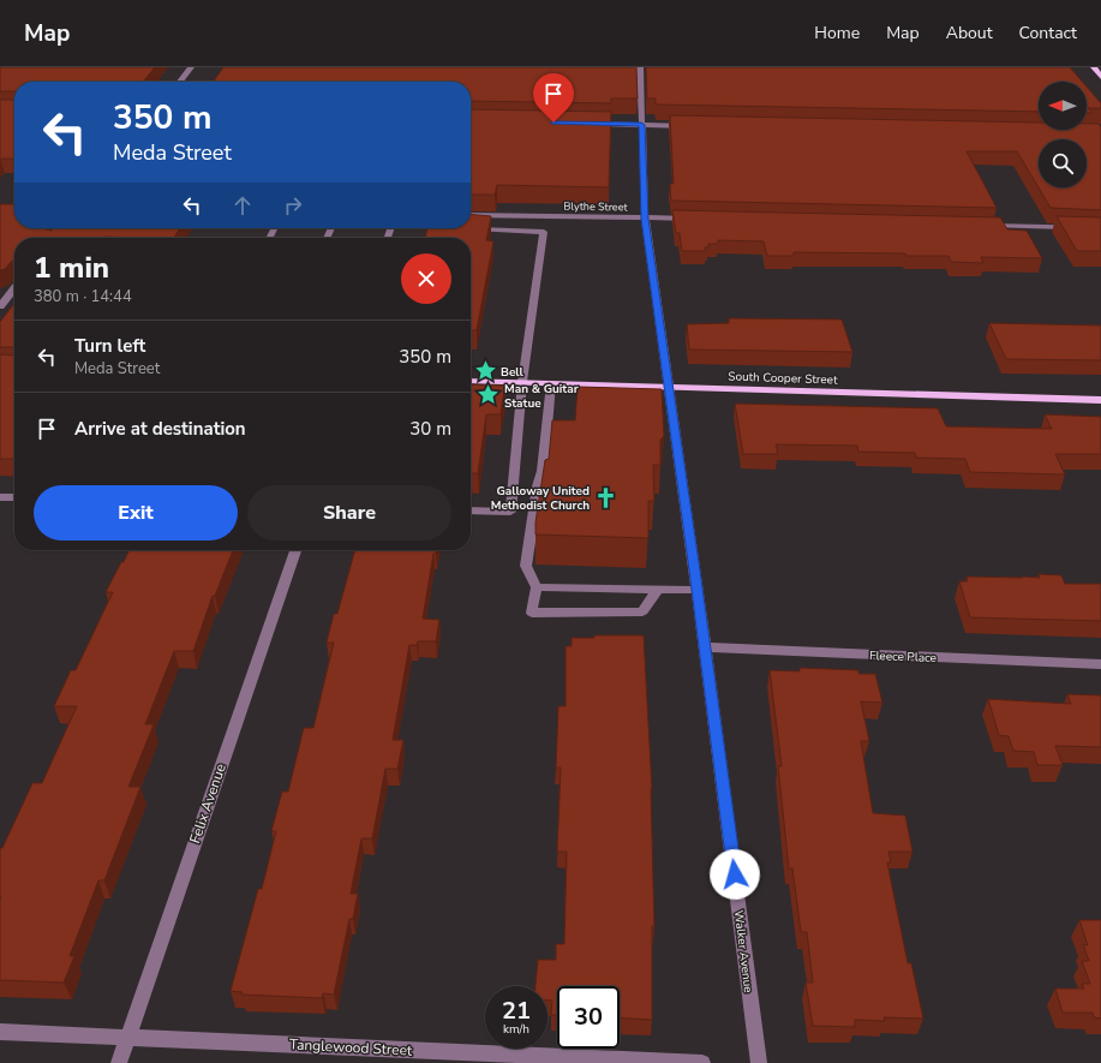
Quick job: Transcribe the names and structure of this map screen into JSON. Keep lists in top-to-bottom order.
{
  "streets": {
    "main road": ["South Cooper Street"],
    "street": [
      "Blythe Street",
      "Fleece Place",
      "Felix Avenue",
      "Walker Avenue",
      "Tanglewood Street"
    ]
  },
  "crossings": [
    ["Blythe Street", "Walker Avenue"],
    ["South Cooper Street", "Walker Avenue"],
    ["Fleece Place", "Walker Avenue"],
    ["Felix Avenue", "Tanglewood Street"]
  ],
  "places": {
    "place": ["Bell", "Man & Guitar Statue"],
    "church": ["Galloway United Methodist Church"]
  },
  "north": "left",
  "page": {
    "header": "Map",
    "nav": [
      "Home",
      "Map",
      "About",
      "Contact"
    ],
    "turn": ["350 m", "Meda Street"],
    "heading": ["1 min", "380 m · 14:44"],
    "list": [
      {
        "name": "Turn left",
        "note": "Meda Street",
        "value": "350 m"
      },
      {
        "name": "Arrive at destination",
        "value": "30 m"
      }
    ],
    "buttons": ["Exit", "Share"],
    "speed": "21 km/h",
    "limit": "30"
  }
}
